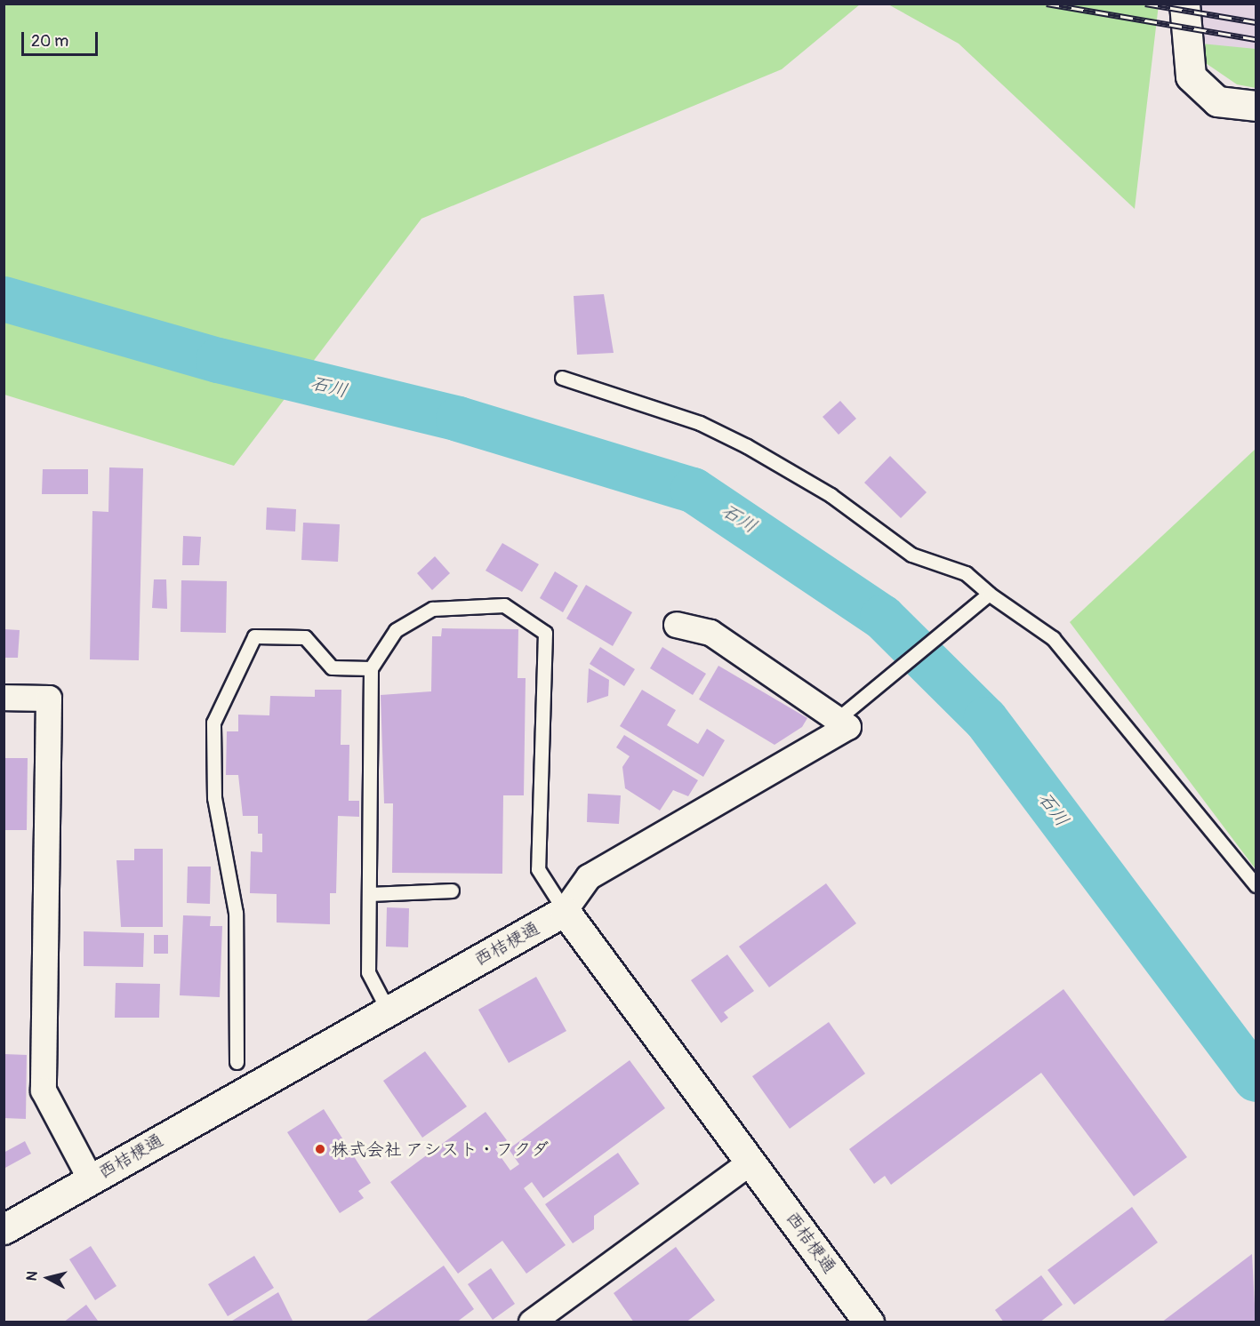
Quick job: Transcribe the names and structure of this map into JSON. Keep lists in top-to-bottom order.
{
  "streets": {
    "street": ["西桔梗通"]
  },
  "water": ["石川"],
  "places": ["株式会社 アシスト・フクダ"],
  "scale_bar": "20 m",
  "north": "left"
}
